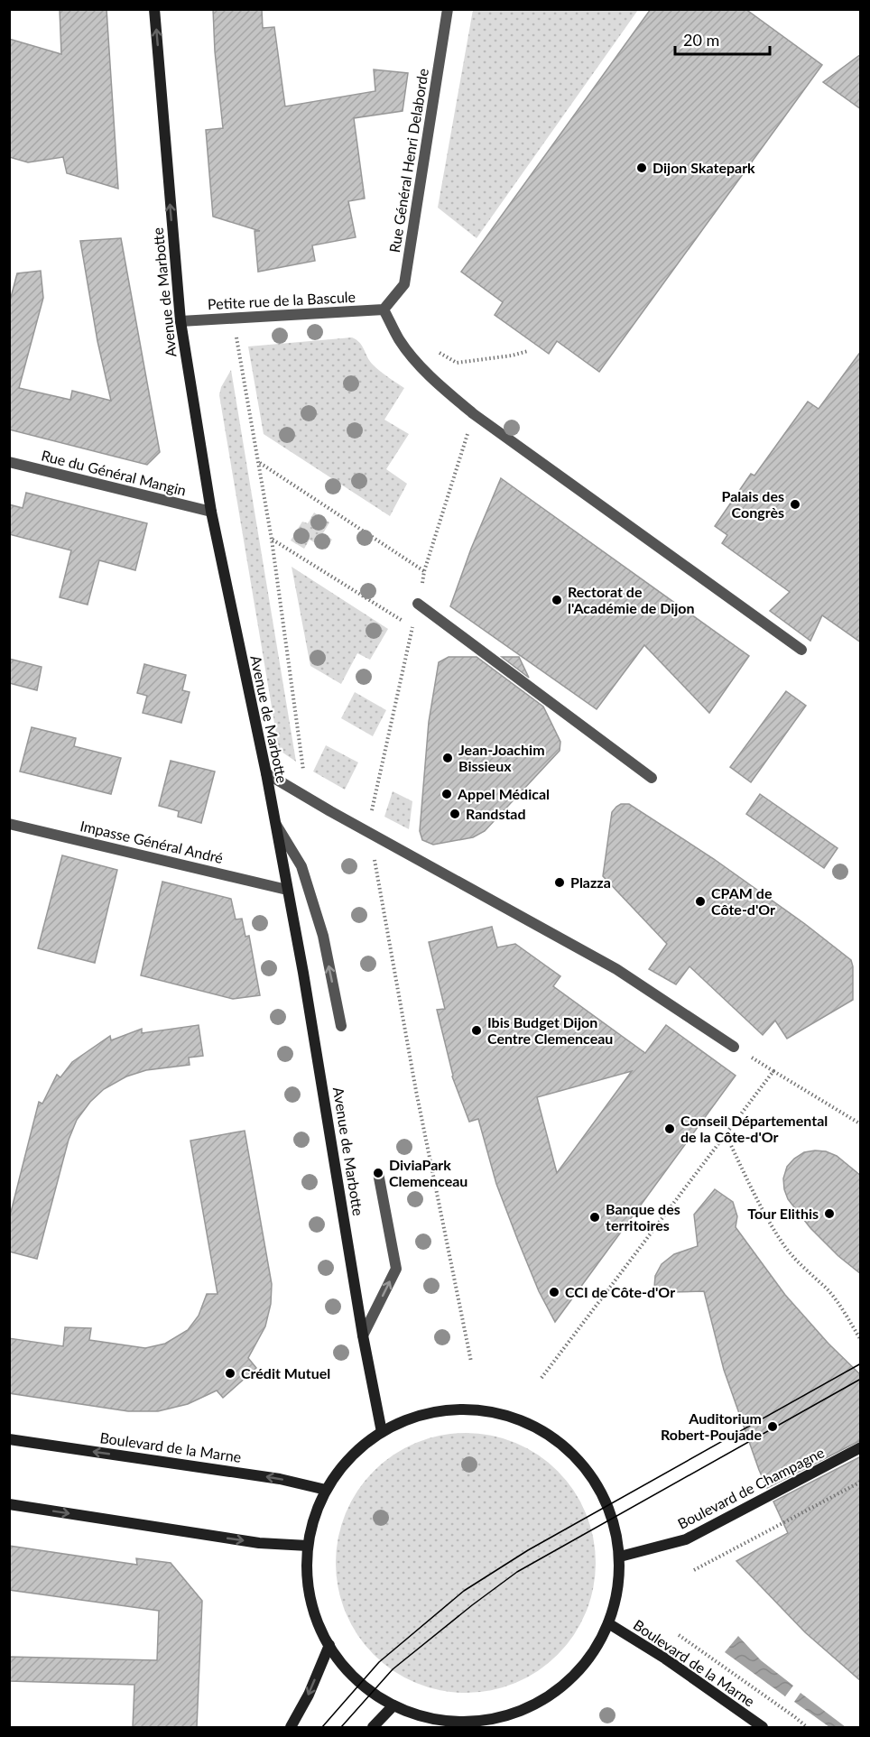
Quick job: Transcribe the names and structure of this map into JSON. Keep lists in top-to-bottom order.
{
  "streets": {
    "street": [
      "Rue Général Henri Delaborde",
      "Avenue de Marbotte",
      "Petite rue de la Bascule",
      "Rue du Général Mangin",
      "Impasse Général André",
      "Boulevard de la Marne",
      "Boulevard de Champagne"
    ]
  },
  "crossings": [
    ["Rue Général Henri Delaborde", "Petite rue de la Bascule"],
    ["Avenue de Marbotte", "Petite rue de la Bascule"],
    ["Avenue de Marbotte", "Rue du Général Mangin"],
    ["Avenue de Marbotte", "Impasse Général André"]
  ],
  "places": [
    "Dijon Skatepark",
    "Palais des Congrès",
    "Rectorat de l'Académie de Dijon",
    "Jean-Joachim Bissieux",
    "Appel Médical",
    "Randstad",
    "Plazza",
    "CPAM de Côte-d'Or",
    "Ibis Budget Dijon Centre Clemenceau",
    "Conseil Départemental de la Côte-d'Or",
    "DiviaPark Clemenceau",
    "Tour Elithis",
    "Banque des territoires",
    "CCI de Côte-d'Or",
    "Crédit Mutuel",
    "Auditorium Robert-Poujade"
  ],
  "scale_bar": "20 m"
}
